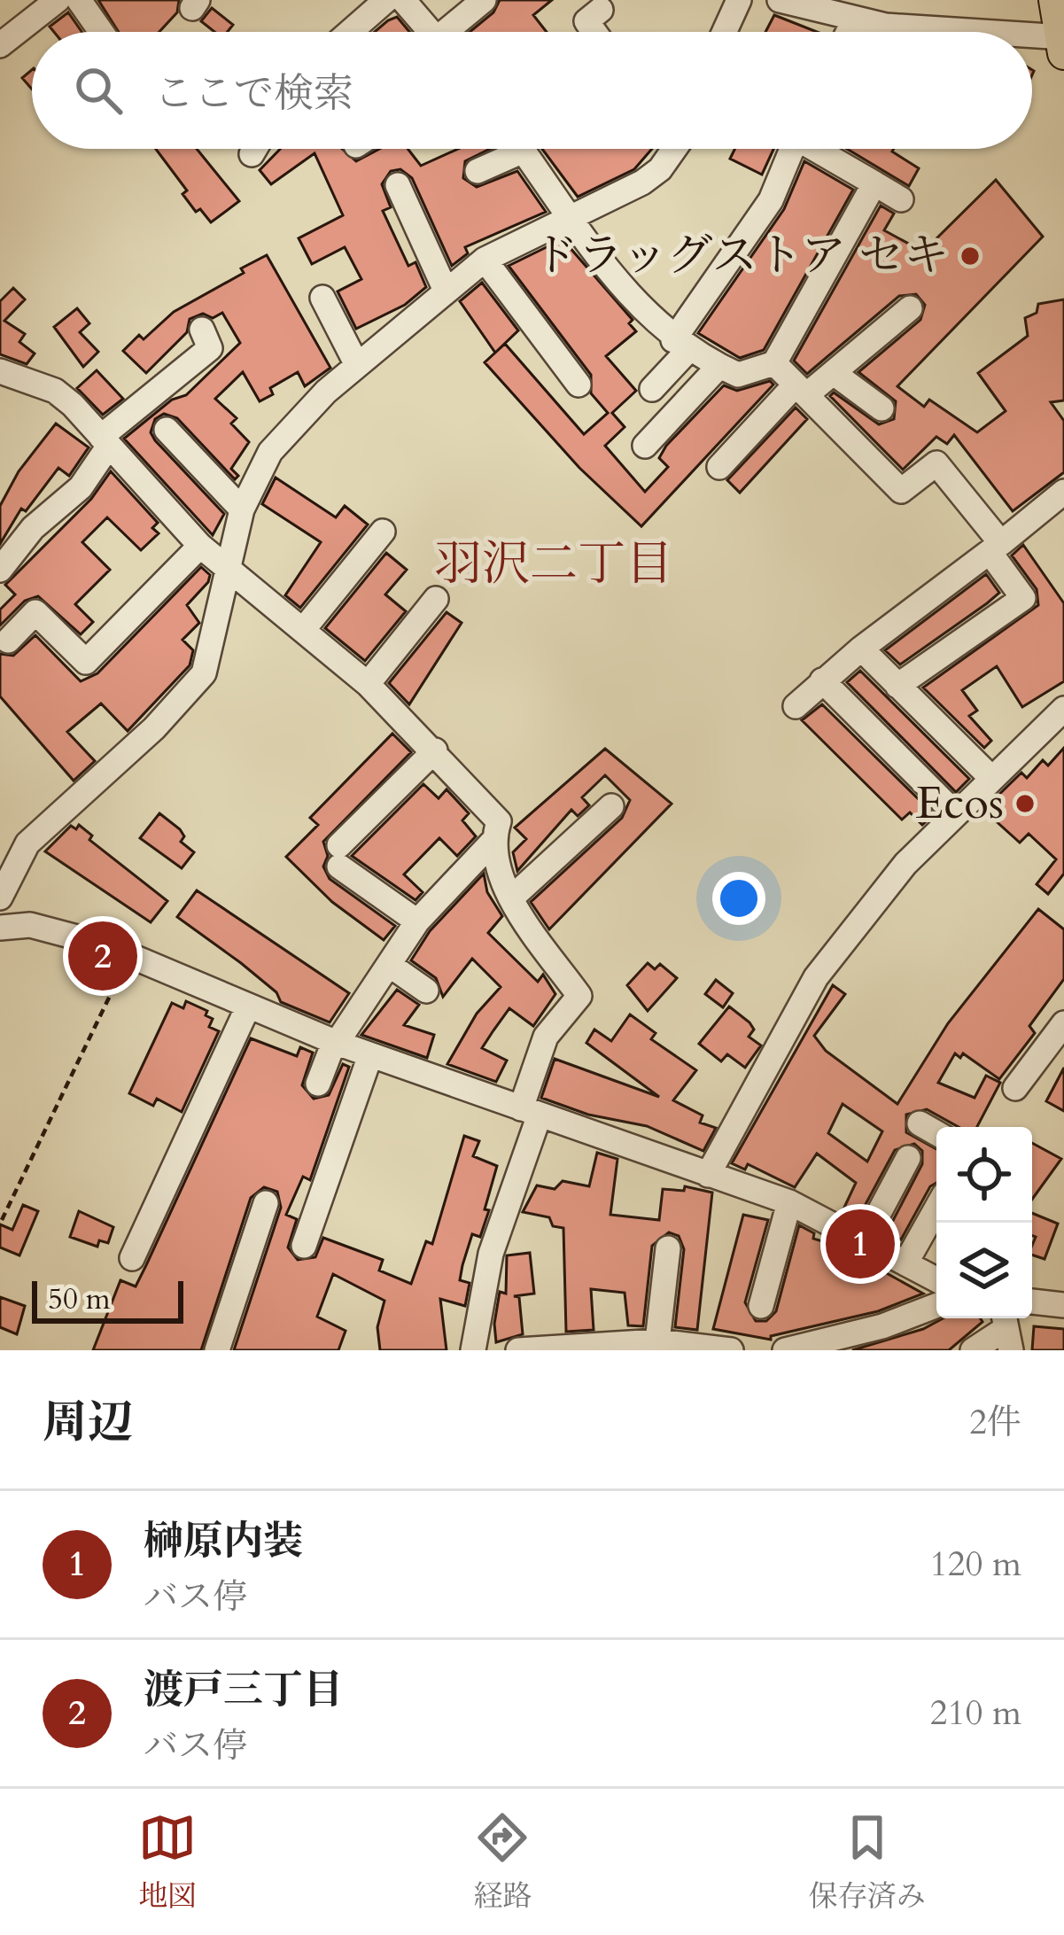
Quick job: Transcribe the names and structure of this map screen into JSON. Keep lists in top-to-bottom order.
{
  "districts": ["羽沢二丁目"],
  "places": ["ドラッグストア セキ", "Ecos"],
  "scale_bar": "50 m",
  "page": {
    "search": "ここで検索",
    "pins": ["2", "1"],
    "scale": "50 m",
    "heading": ["周辺", "2件"],
    "list": [
      {
        "mark": "1",
        "name": "榊原内装",
        "note": "バス停",
        "value": "120 m"
      },
      {
        "mark": "2",
        "name": "渡戸三丁目",
        "note": "バス停",
        "value": "210 m"
      }
    ],
    "nav": ["地図", "経路", "保存済み"]
  }
}
